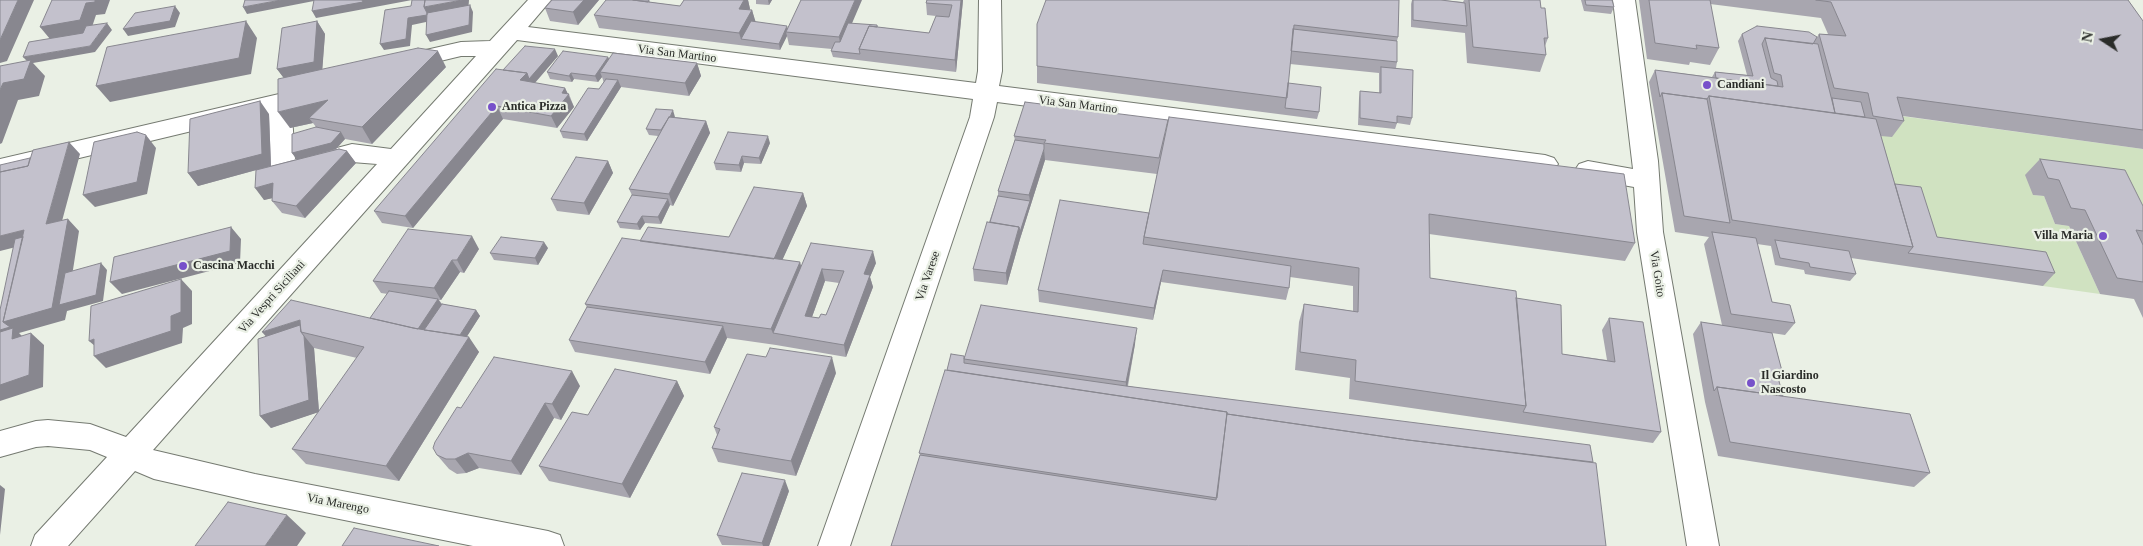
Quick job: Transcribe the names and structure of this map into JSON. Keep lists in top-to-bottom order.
{
  "streets": {
    "street": [
      "Via San Martino",
      "Via Goito",
      "Via Varese",
      "Via Vespri Siciliani",
      "Via Marengo"
    ]
  },
  "crossings": [
    ["Via San Martino", "Via Goito"],
    ["Via San Martino", "Via Varese"],
    ["Via San Martino", "Via Vespri Siciliani"],
    ["Via Vespri Siciliani", "Via Marengo"]
  ],
  "places": [
    "Candiani",
    "Antica Pizza",
    "Villa Maria",
    "Cascina Macchi",
    "Il Giardino Nascosto"
  ],
  "north": "left"
}
